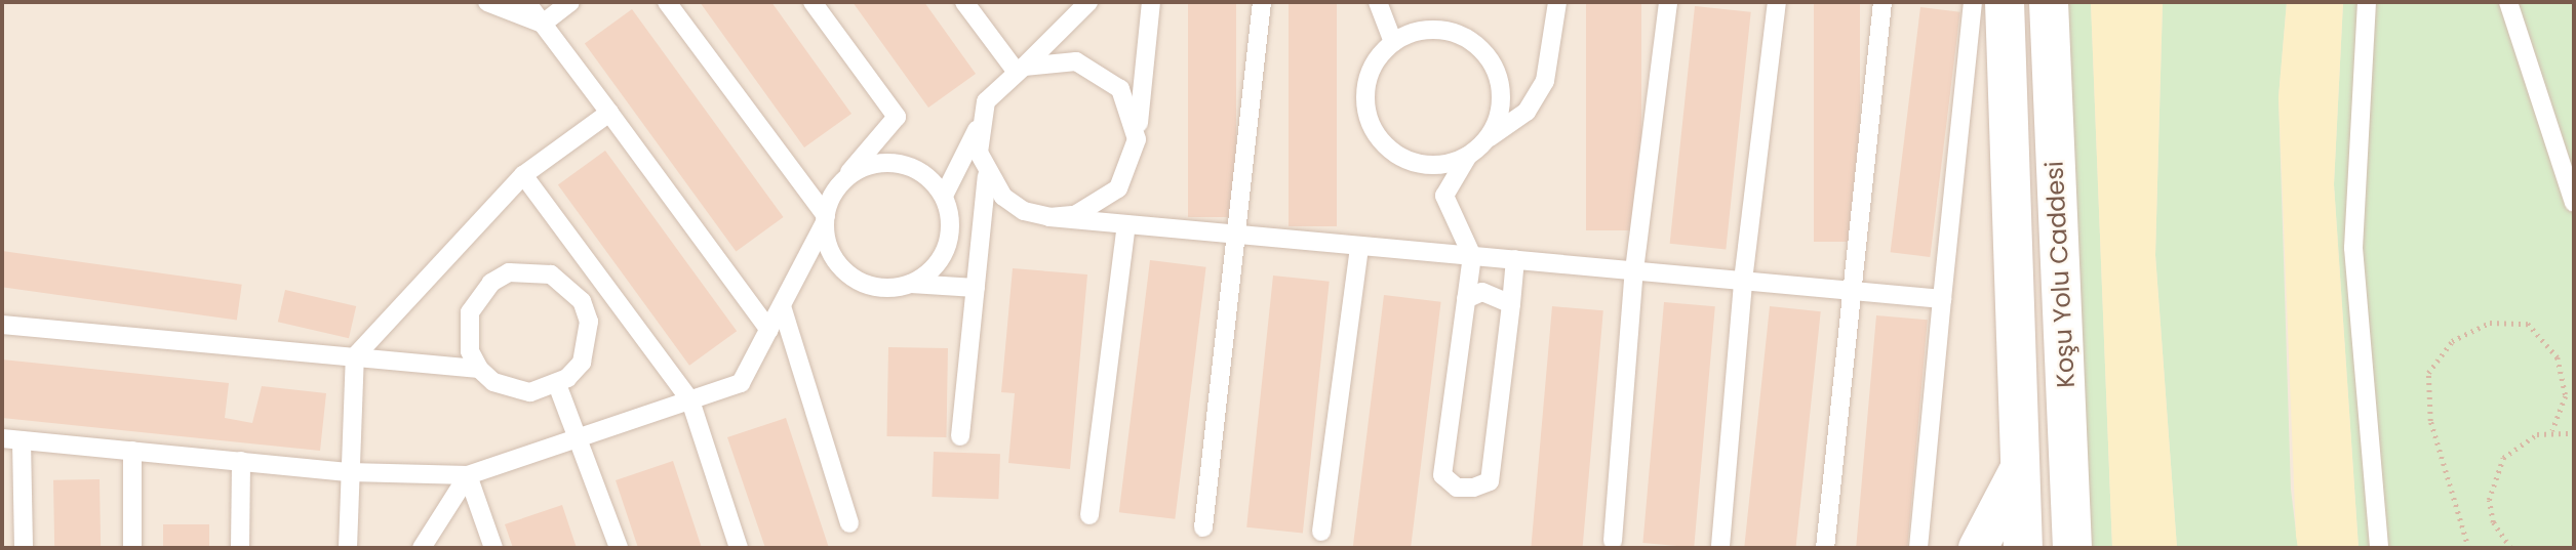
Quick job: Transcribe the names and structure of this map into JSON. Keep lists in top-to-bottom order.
{
  "streets": {
    "main road": ["Koşu Yolu Caddesi"]
  }
}
